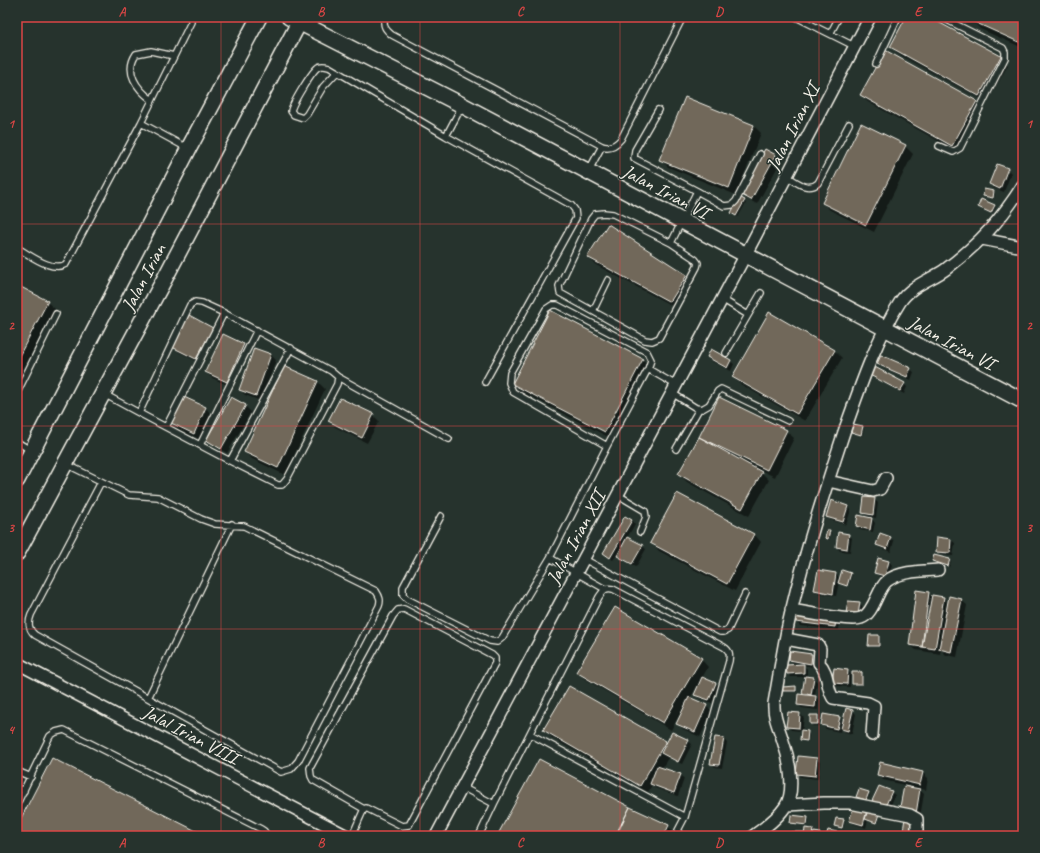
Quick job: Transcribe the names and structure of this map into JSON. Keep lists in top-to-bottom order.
{
  "streets": {
    "street": [
      "Jalan Irian XI",
      "Jalan Irian VI",
      "Jalan Irian",
      "Jalan Irian XII",
      "Jalal Irian VIII"
    ]
  },
  "crossings": [
    ["Jalan Irian XI", "Jalan Irian VI"],
    ["Jalan Irian XI", "Jalan Irian XII"],
    ["Jalan Irian VI", "Jalan Irian"],
    ["Jalan Irian VI", "Jalan Irian XII"]
  ],
  "grid": {
    "columns": [
      "A",
      "B",
      "C",
      "D",
      "E"
    ],
    "rows": [
      "1",
      "2",
      "3",
      "4"
    ]
  }
}
